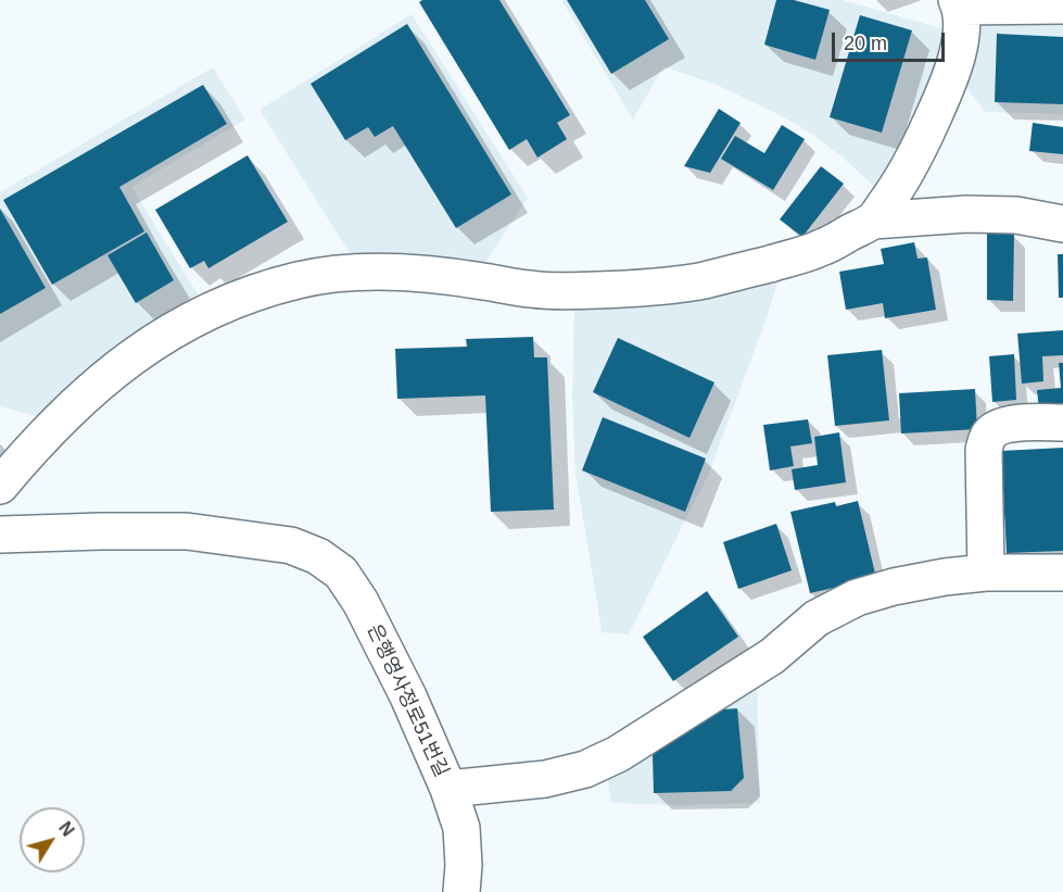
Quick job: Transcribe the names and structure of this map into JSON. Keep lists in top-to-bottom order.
{
  "streets": {
    "lane": ["은행영사정로51번길"]
  },
  "scale_bar": "20 m",
  "north": "top right"
}
